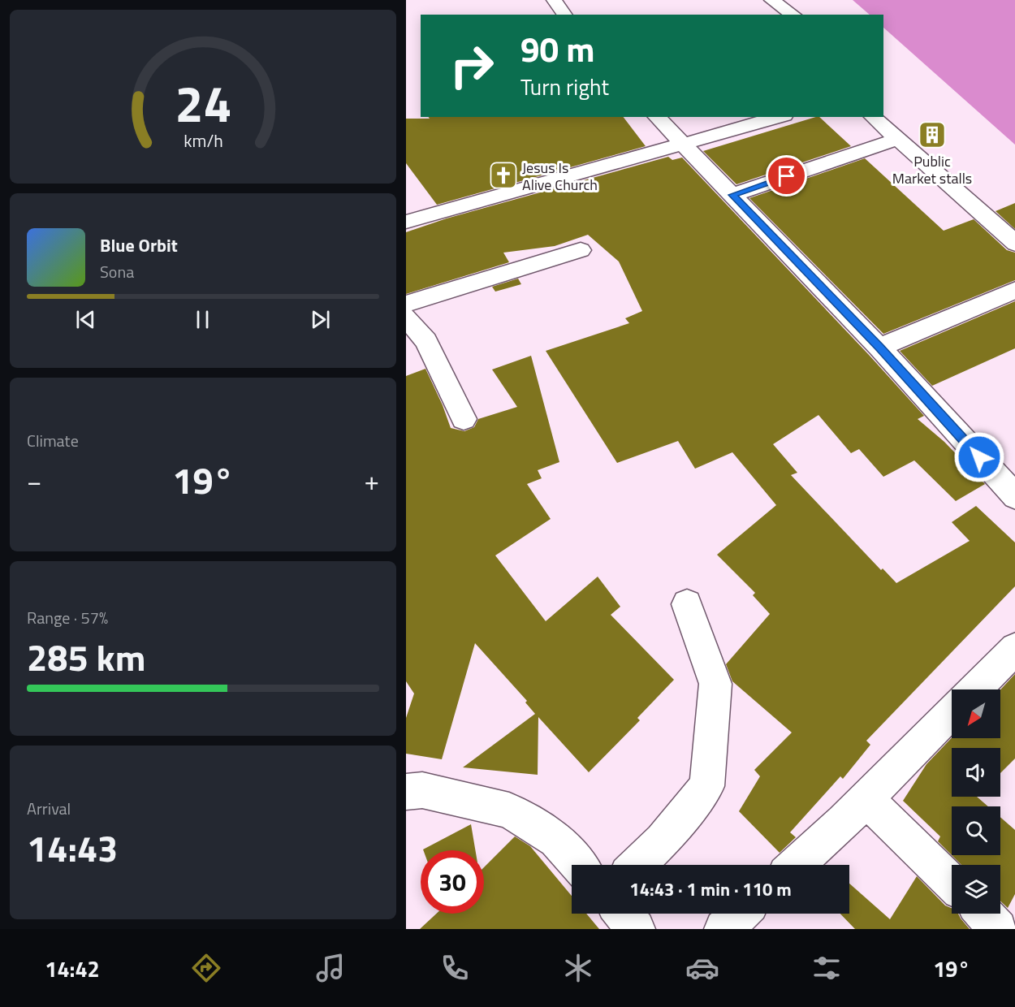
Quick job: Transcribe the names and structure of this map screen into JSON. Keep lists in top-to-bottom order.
{
  "places": {
    "building": ["Public Market stalls"],
    "church": ["Jesus Is Alive Church"]
  },
  "north": "bottom left",
  "page": {
    "turn": ["90 m", "Turn right"],
    "song": ["Blue Orbit", "Sona"],
    "tile": [
      "Climate",
      ["Range · 57%", "285 km"],
      ["Arrival", "14:43"]
    ],
    "heat": ["−", "19°", "+"],
    "limit": "30",
    "trip": "14:43 · 1 min · 110 m",
    "tabs": ["14:42", "19°"],
    "gauge": ["24", "km/h"]
  }
}
